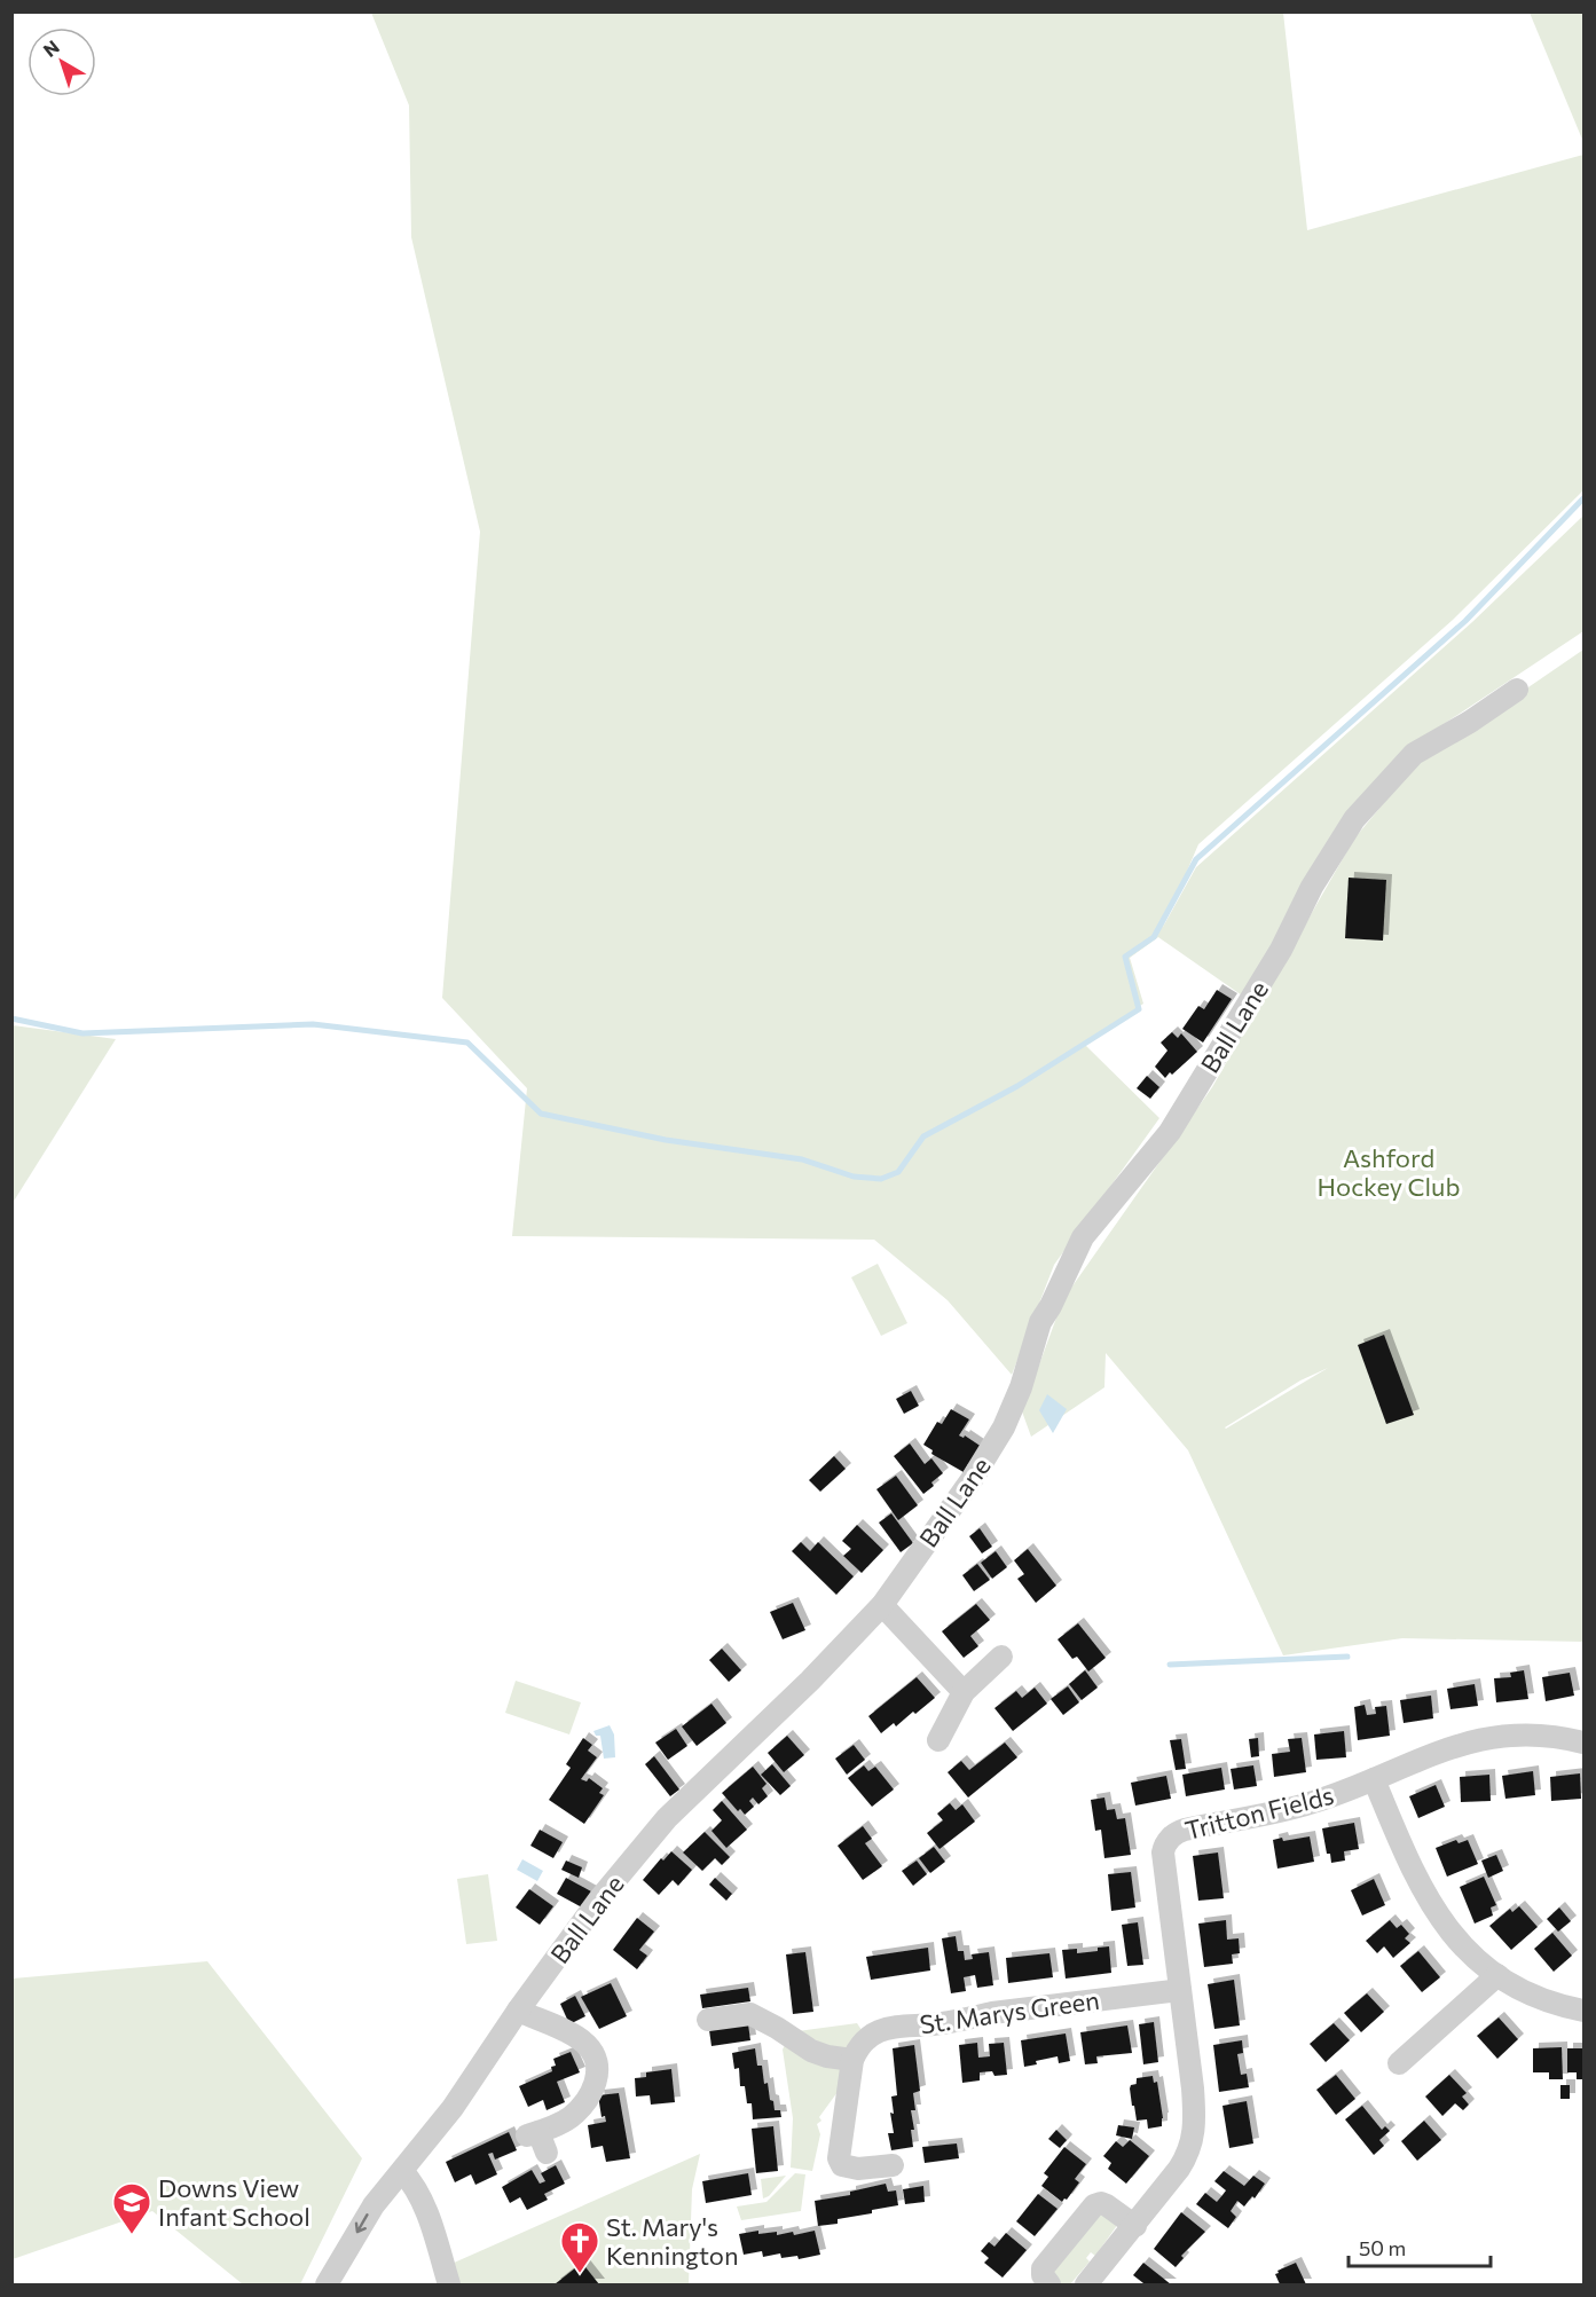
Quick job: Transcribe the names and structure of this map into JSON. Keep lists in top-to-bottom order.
{
  "streets": {
    "street": ["Ball Lane", "Tritton Fields", "St. Marys Green"]
  },
  "crossings": [
    ["Tritton Fields", "St. Marys Green"]
  ],
  "parks": ["Ashford Hockey Club"],
  "places": {
    "school or university": ["Downs View Infant School"],
    "church": ["St. Mary's Kennington"]
  },
  "scale_bar": "50 m",
  "north": "top left"
}
